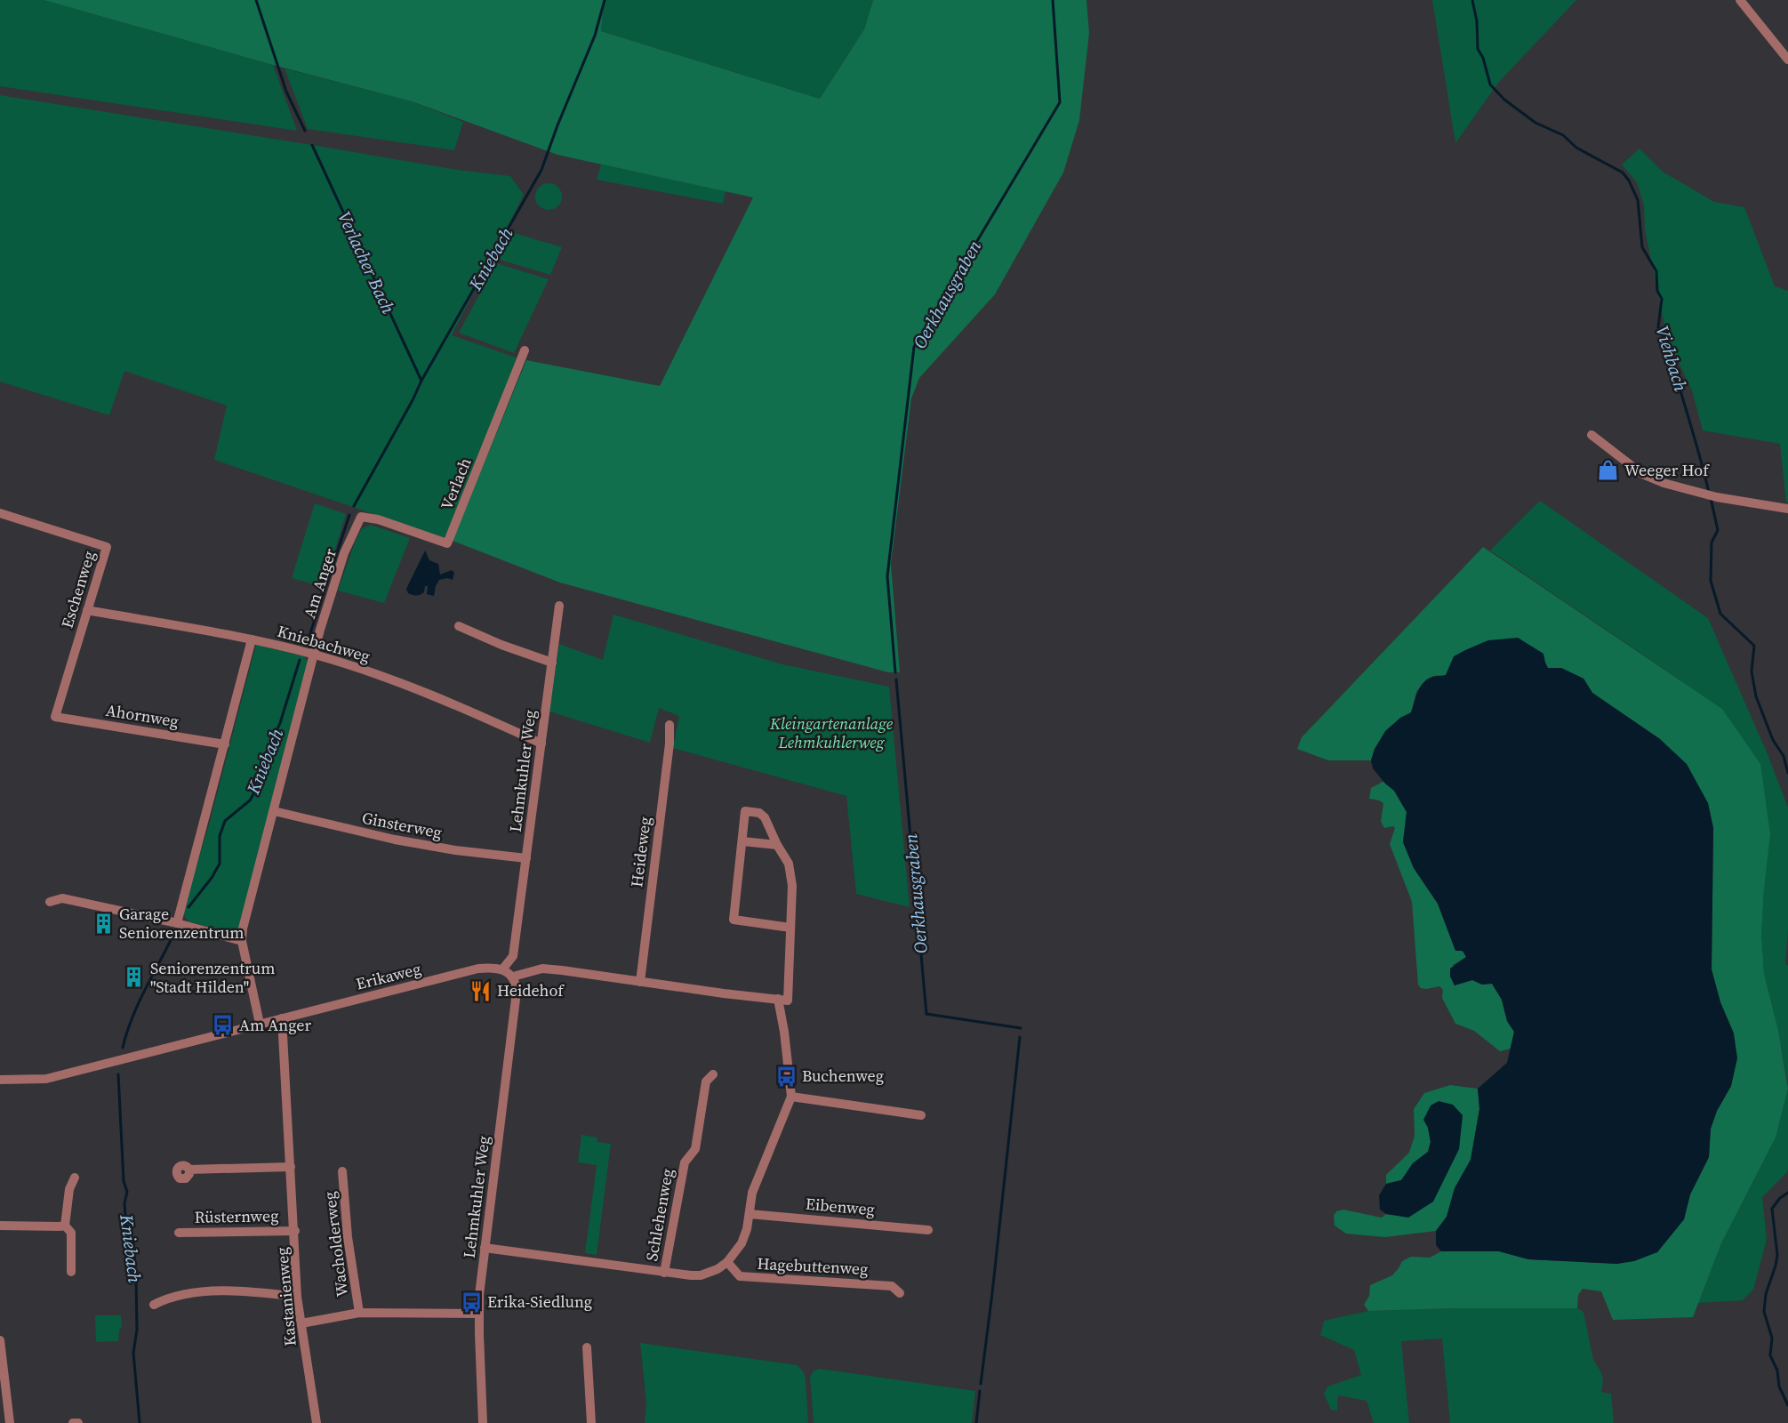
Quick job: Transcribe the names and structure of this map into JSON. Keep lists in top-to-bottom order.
{
  "streets": {
    "street": [
      "Verlach",
      "Am Anger",
      "Eschenweg",
      "Kniebachweg",
      "Ahornweg",
      "Lehmkuhler Weg",
      "Ginsterweg",
      "Heideweg",
      "Erikaweg",
      "Eibenweg",
      "Schlehenweg",
      "Rüsternweg",
      "Wacholderweg",
      "Hagebuttenweg",
      "Kastanienweg"
    ]
  },
  "crossings": [
    ["Verlach", "Am Anger"],
    ["Am Anger", "Kniebachweg"],
    ["Am Anger", "Ginsterweg"],
    ["Am Anger", "Erikaweg"],
    ["Eschenweg", "Kniebachweg"],
    ["Eschenweg", "Ahornweg"],
    ["Kniebachweg", "Lehmkuhler Weg"],
    ["Lehmkuhler Weg", "Ginsterweg"],
    ["Lehmkuhler Weg", "Erikaweg"],
    ["Erikaweg", "Kastanienweg"],
    ["Rüsternweg", "Kastanienweg"]
  ],
  "water": [
    "Kniebach",
    "Verlacher Bach",
    "Oerkhausgraben",
    "Viehbach"
  ],
  "parks": ["Kleingartenanlage Lehmkuhlerweg"],
  "places": {
    "shop": ["Weeger Hof"],
    "building": ["Garage Seniorenzentrum", "Seniorenzentrum \"Stadt Hilden\""],
    "restaurant": ["Heidehof"],
    "bus stop": ["Am Anger", "Buchenweg", "Erika-Siedlung"]
  }
}
